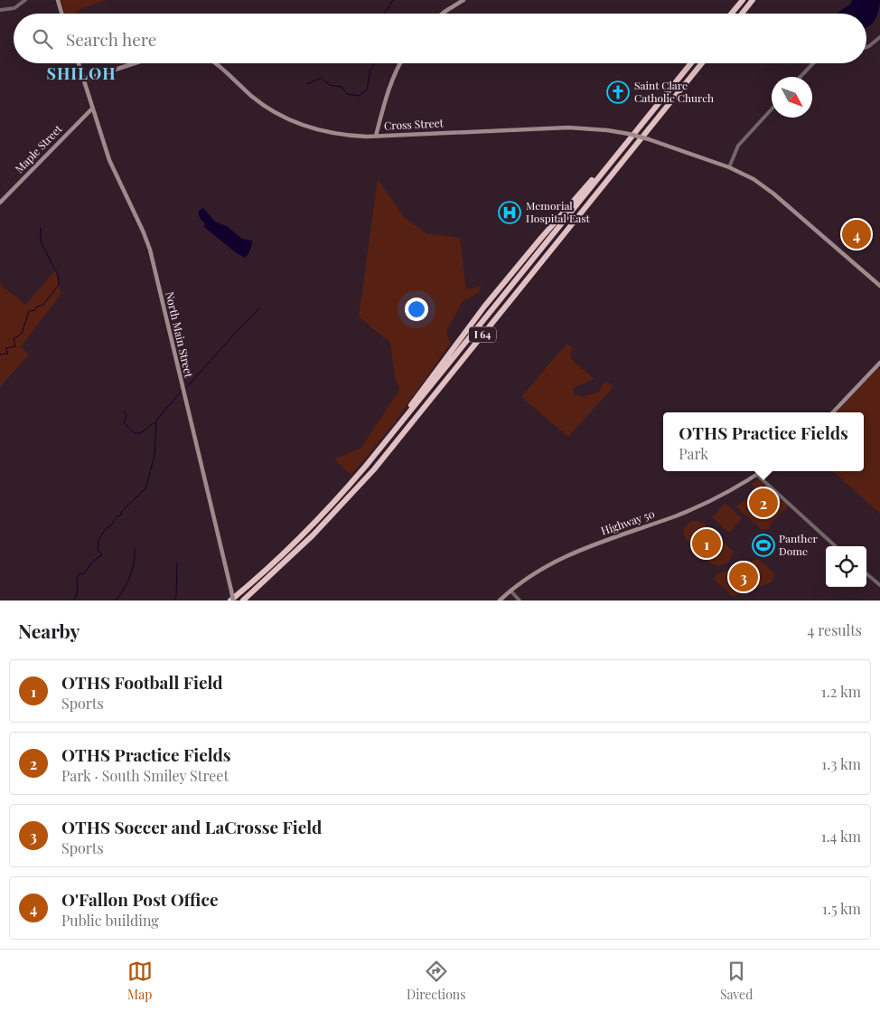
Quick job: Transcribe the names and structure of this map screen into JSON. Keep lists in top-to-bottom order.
{
  "streets": {
    "highway": ["I 64"],
    "main road": [
      "Cross Street",
      "Maple Street",
      "North Main Street",
      "Highway 50"
    ]
  },
  "crossings": [
    ["Maple Street", "North Main Street"]
  ],
  "districts": ["SHILOH"],
  "places": {
    "church": ["Saint Clare Catholic Church"],
    "hospital": ["Memorial Hospital East"],
    "sports": ["Panther Dome"]
  },
  "north": "bottom right",
  "page": {
    "search": "Search here",
    "pins": [
      "4",
      "2",
      "1",
      "3"
    ],
    "popup": ["OTHS Practice Fields", "Park"],
    "heading": ["Nearby", "4 results"],
    "list": [
      {
        "mark": "1",
        "name": "OTHS Football Field",
        "note": "Sports",
        "value": "1.2 km"
      },
      {
        "mark": "2",
        "name": "OTHS Practice Fields",
        "note": "Park · South Smiley Street",
        "value": "1.3 km"
      },
      {
        "mark": "3",
        "name": "OTHS Soccer and LaCrosse Field",
        "note": "Sports",
        "value": "1.4 km"
      },
      {
        "mark": "4",
        "name": "O'Fallon Post Office",
        "note": "Public building",
        "value": "1.5 km"
      }
    ],
    "nav": ["Map", "Directions", "Saved"]
  }
}
